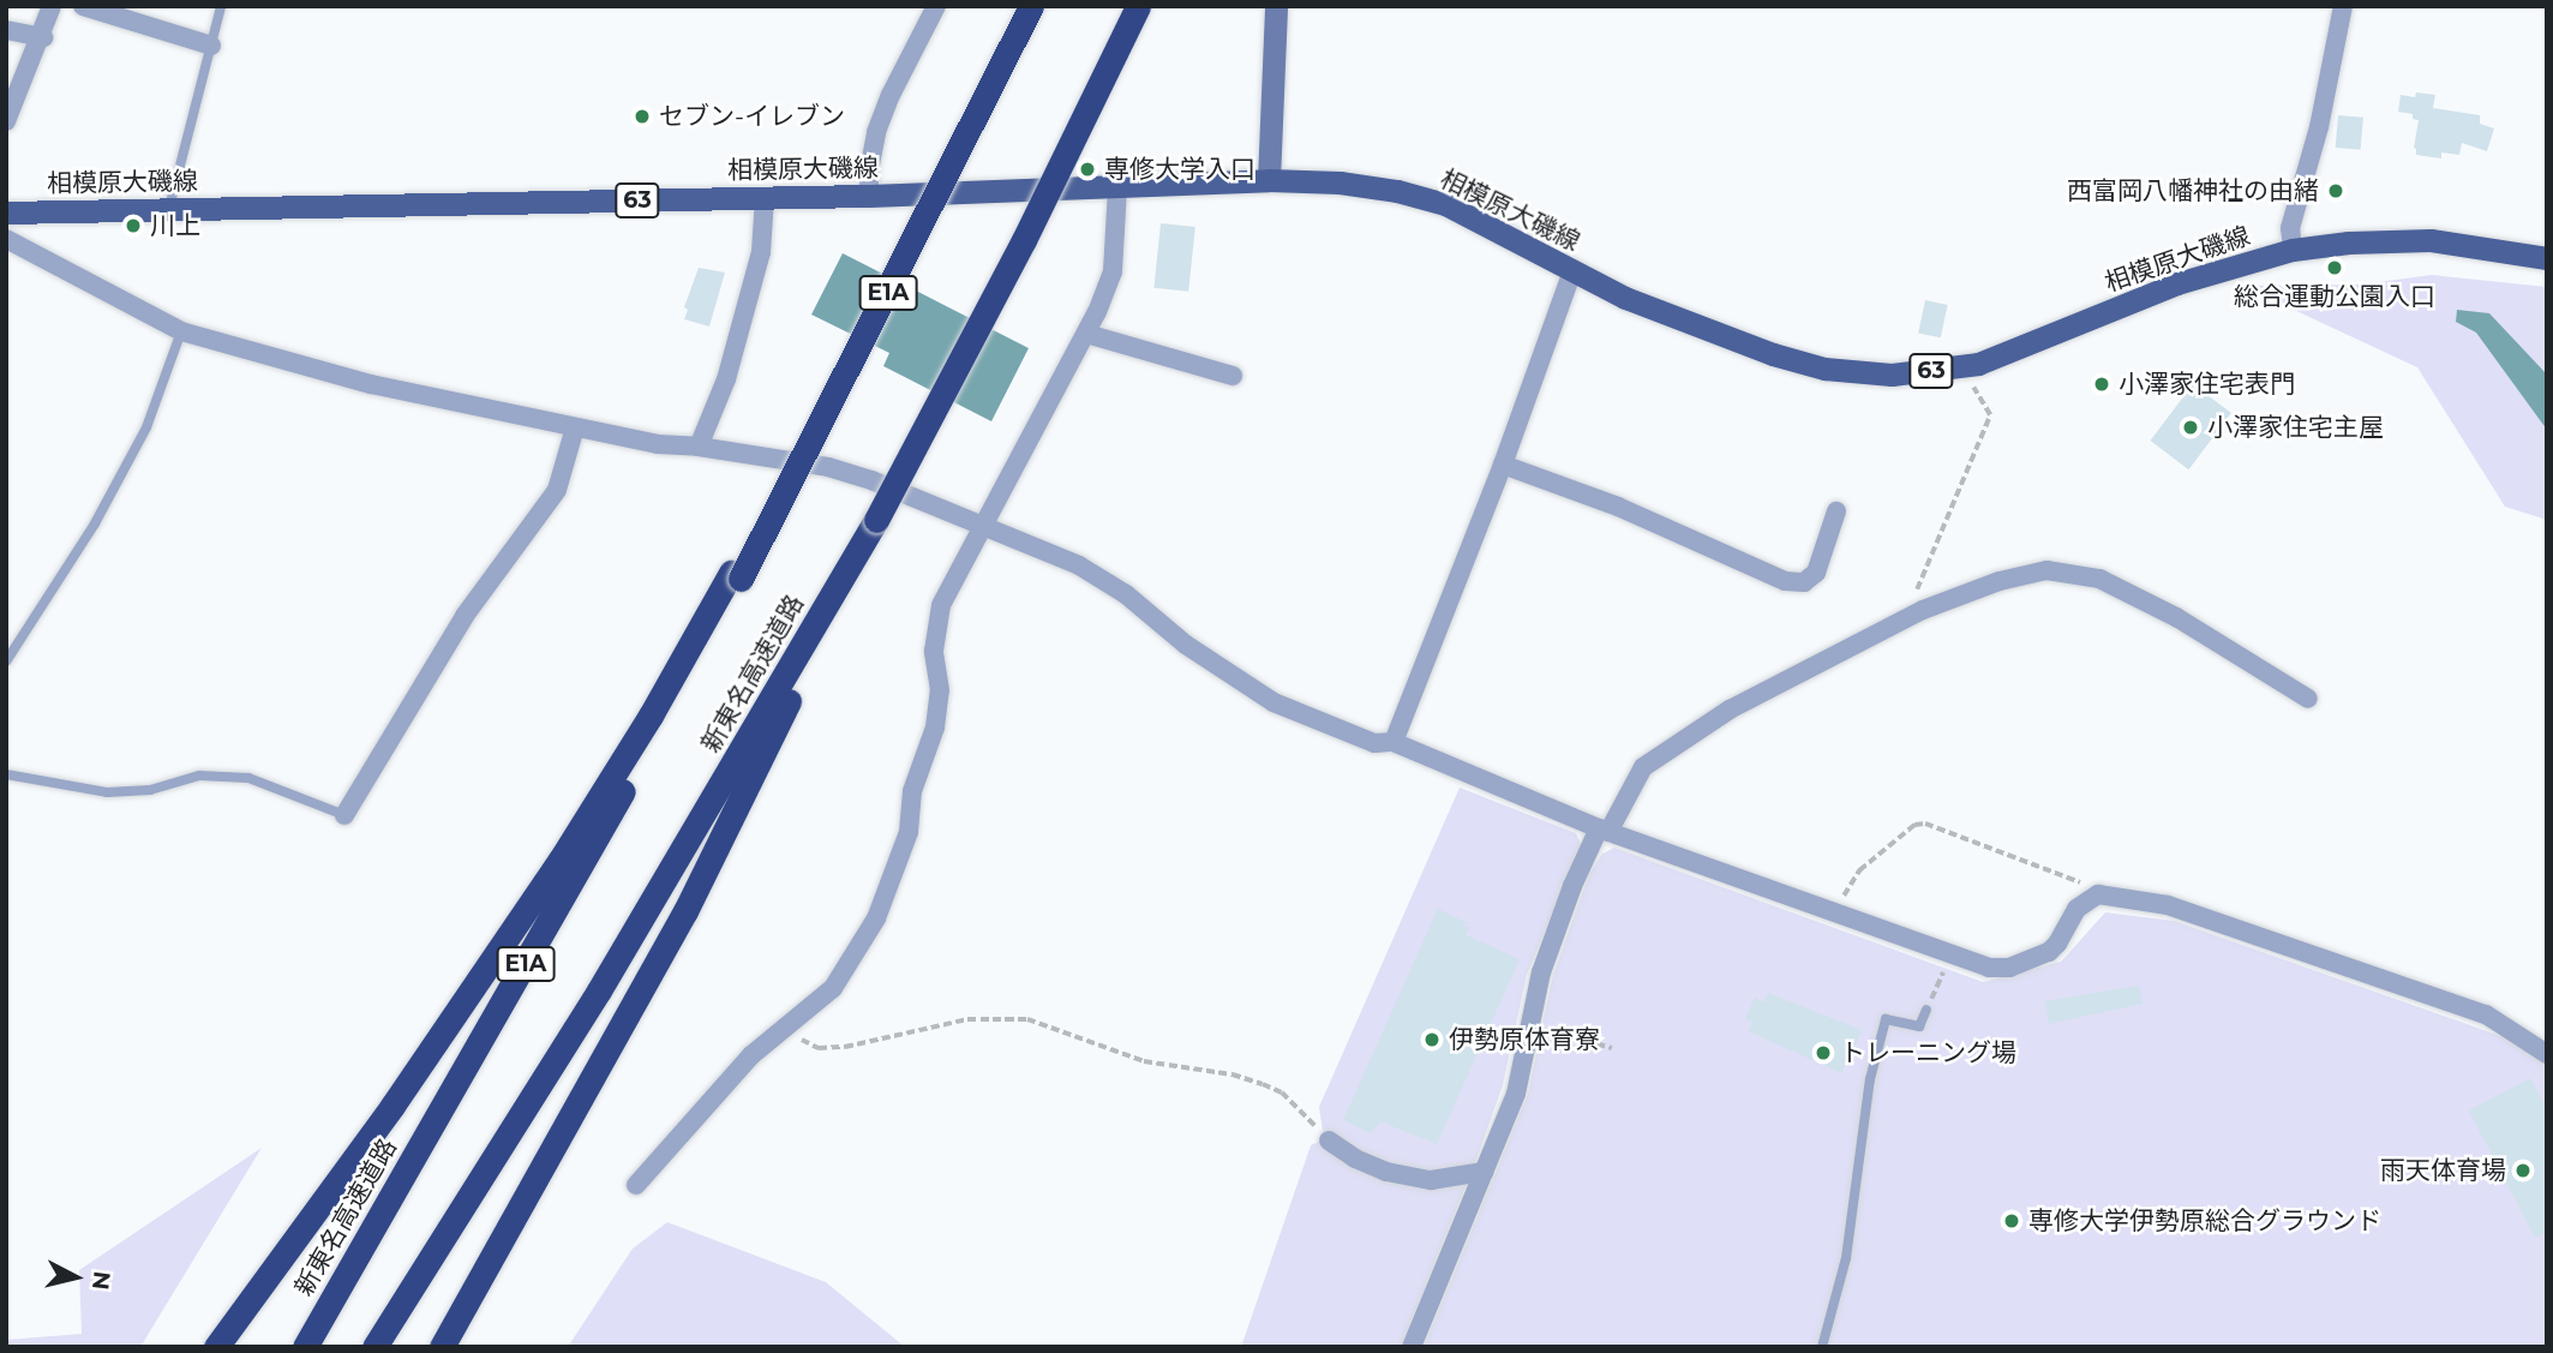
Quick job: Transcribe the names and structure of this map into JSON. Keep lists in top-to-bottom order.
{
  "streets": {
    "highway": ["E1A", "新東名高速道路"],
    "main road": ["相模原大磯線", "63"]
  },
  "crossings": [
    ["E1A", "新東名高速道路"]
  ],
  "places": [
    "セブン-イレブン",
    "専修大学入口",
    "西富岡八幡神社の由緒",
    "川上",
    "総合運動公園入口",
    "小澤家住宅表門",
    "小澤家住宅主屋",
    "伊勢原体育寮",
    "トレーニング場",
    "雨天体育場",
    "専修大学伊勢原総合グラウンド"
  ],
  "north": "right"
}
